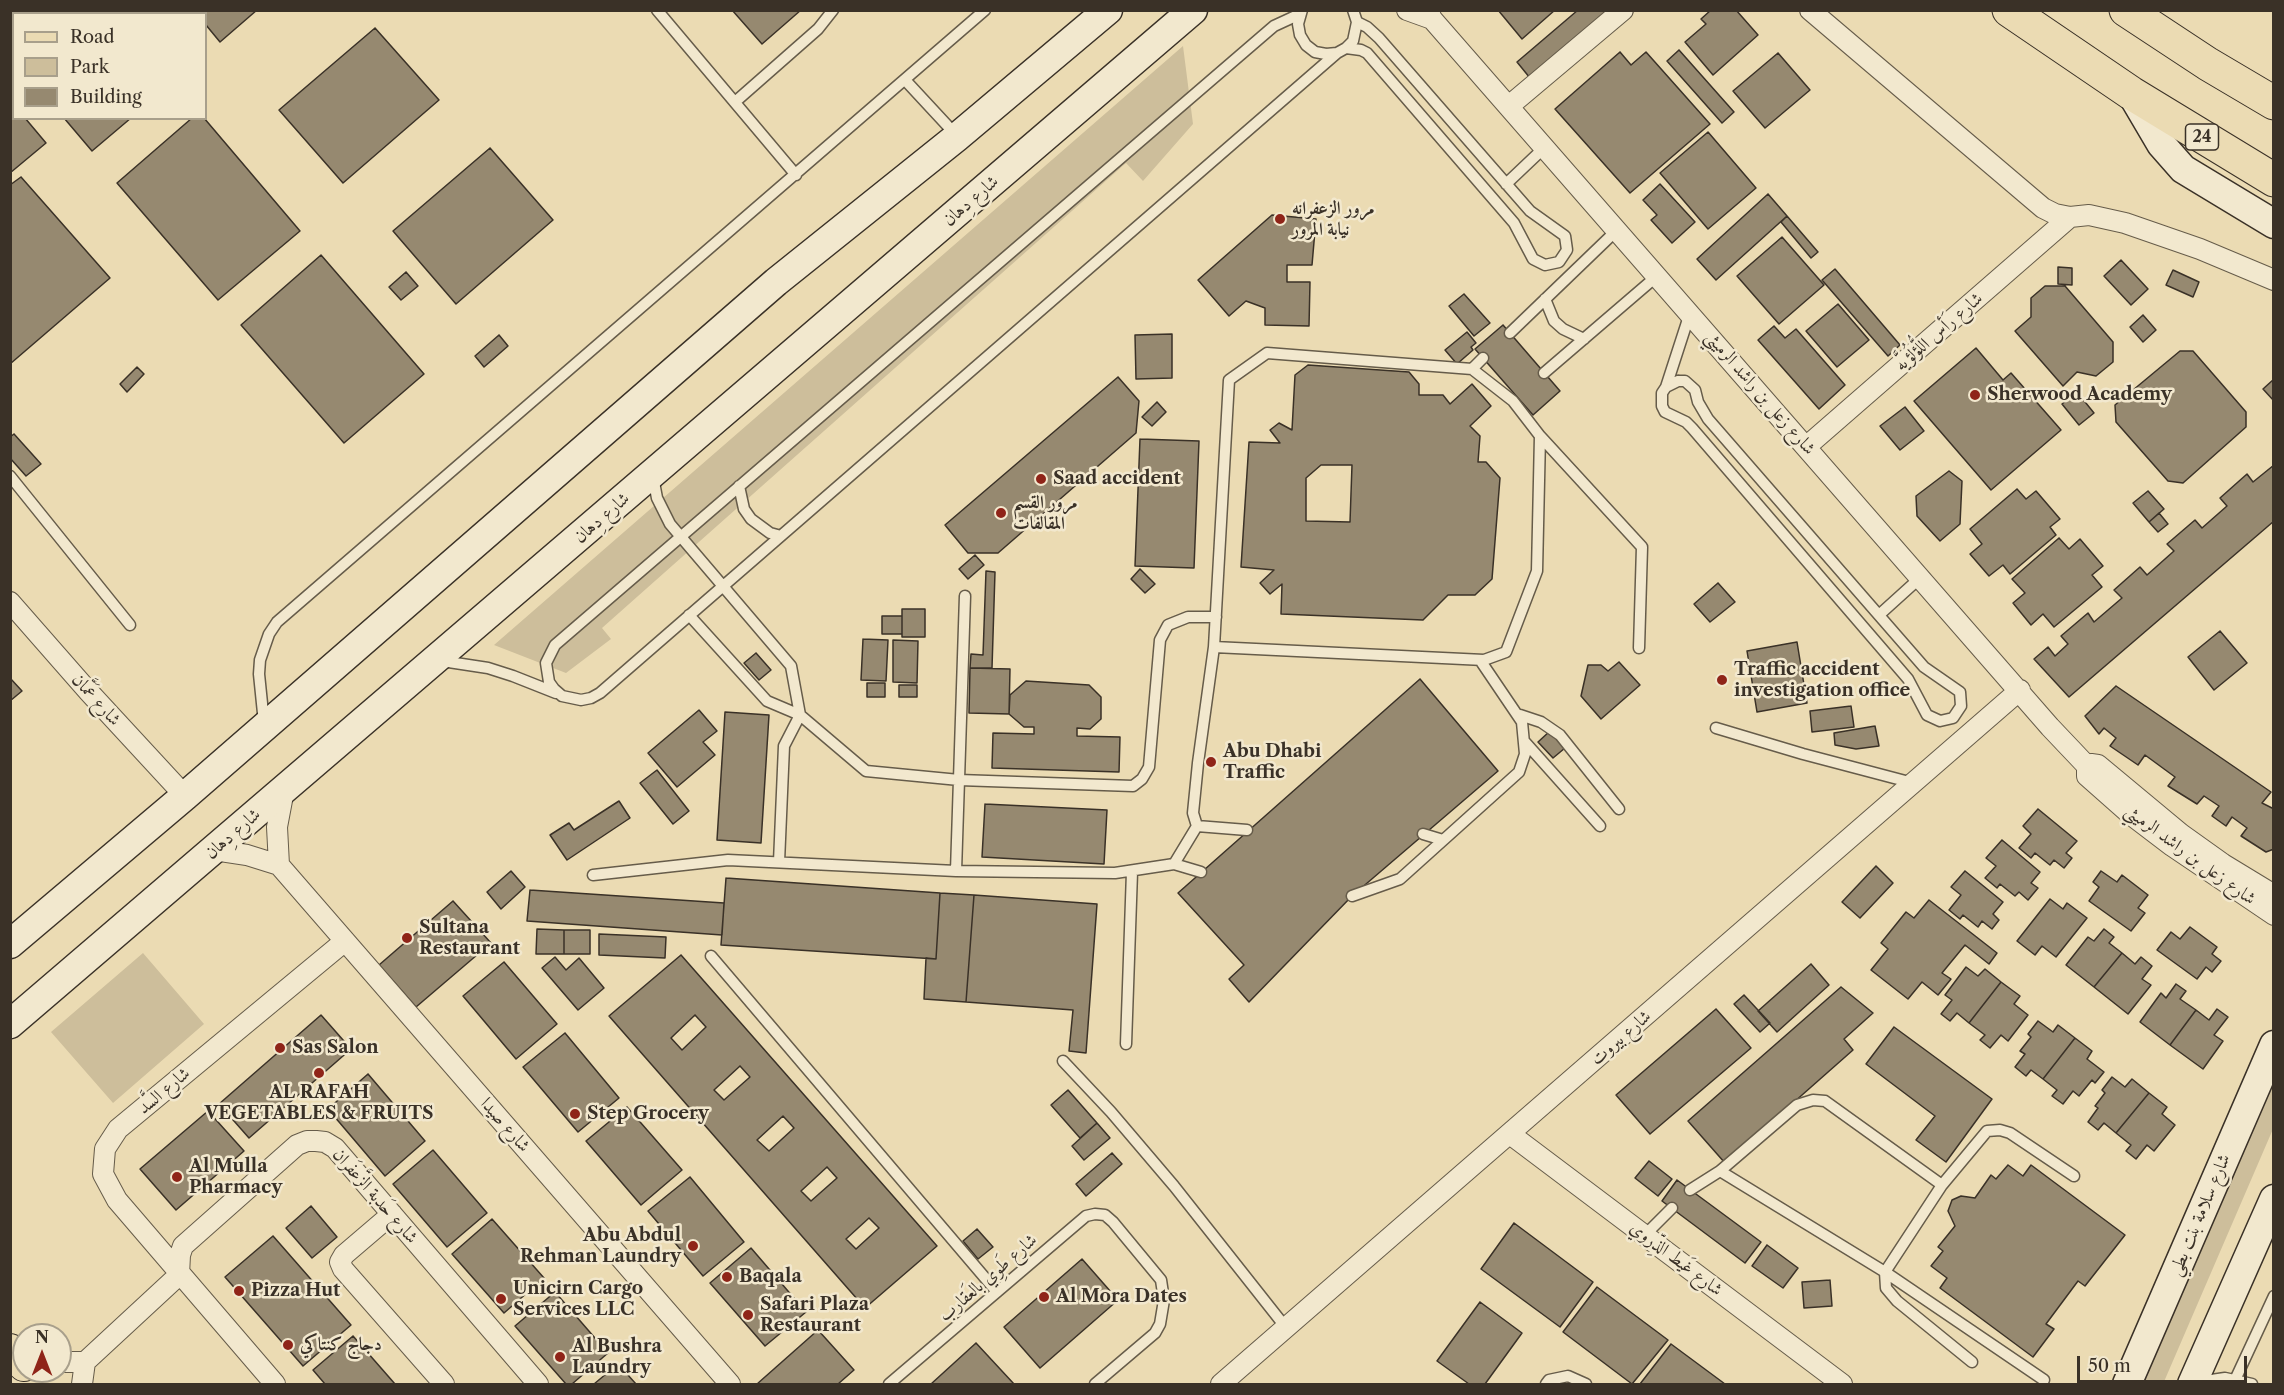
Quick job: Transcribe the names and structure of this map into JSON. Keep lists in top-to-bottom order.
{
  "streets": {
    "highway": ["24"],
    "street": [
      "شارع دِهان",
      "شارع رَأس اللُّؤلُؤيَّه",
      "شارع زعل بن راشد الرميثي",
      "شارع عَمَّان",
      "شارع بيروت",
      "شارع السَّد",
      "شارع صيدا",
      "شارع حَدبة الزَّعفَران",
      "شارع سلامة بنت بطي",
      "شارع غَيط الذِّروي"
    ],
    "lane": ["شارع طَوِي بالعَقارب"]
  },
  "crossings": [
    ["شارع رَأس اللُّؤلُؤيَّه", "شارع زعل بن راشد الرميثي"],
    ["شارع زعل بن راشد الرميثي", "شارع بيروت"],
    ["شارع بيروت", "شارع غَيط الذِّروي"],
    ["شارع السَّد", "شارع صيدا"],
    ["شارع السَّد", "شارع حَدبة الزَّعفَران"]
  ],
  "places": [
    "مرور الزعفرانه نيابة المرور",
    "Sherwood Academy",
    "Saad accident",
    "مرور القسم المقالفات",
    "Traffic accident investigation office",
    "Abu Dhabi Traffic",
    "Sultana Restaurant",
    "Sas Salon",
    "AL RAFAH VEGETABLES & FRUITS",
    "Step Grocery",
    "Al Mulla Pharmacy",
    "Abu Abdul Rehman Laundry",
    "Baqala",
    "Pizza Hut",
    "Al Mora Dates",
    "Unicirn Cargo Services LLC",
    "Safari Plaza Restaurant",
    "دجاج كنتاكي",
    "Al Bushra Laundry"
  ],
  "legend": ["Road", "Park", "Building"],
  "scale_bar": "50 m",
  "north": "top"
}
